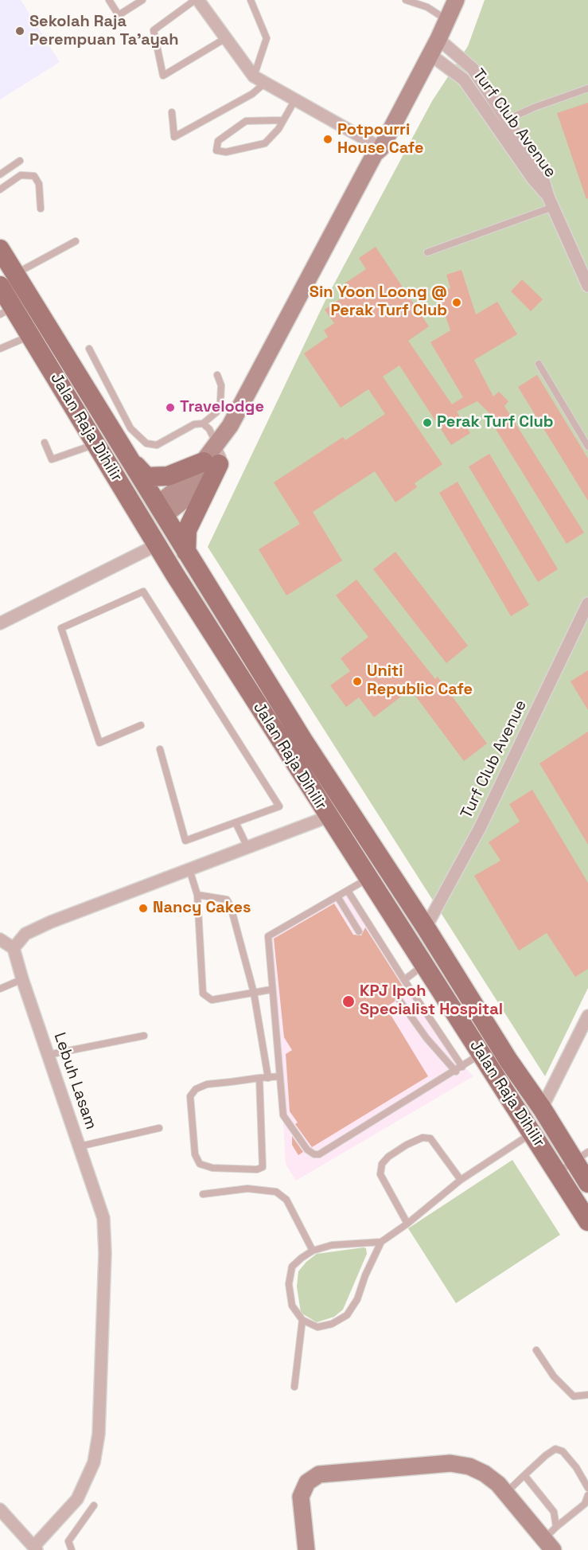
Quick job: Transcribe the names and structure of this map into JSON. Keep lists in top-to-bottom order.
{
  "streets": {
    "main road": ["Jalan Raja Dihilir"],
    "street": ["Turf Club Avenue", "Lebuh Lasam"]
  },
  "crossings": [
    ["Turf Club Avenue", "Jalan Raja Dihilir"]
  ],
  "places": [
    "Sekolah Raja Perempuan Ta'ayah",
    "Potpourri House Cafe",
    "Sin Yoon Loong @ Perak Turf Club",
    "Travelodge",
    "Perak Turf Club",
    "Uniti Republic Cafe",
    "Nancy Cakes",
    "KPJ Ipoh Specialist Hospital"
  ]
}
